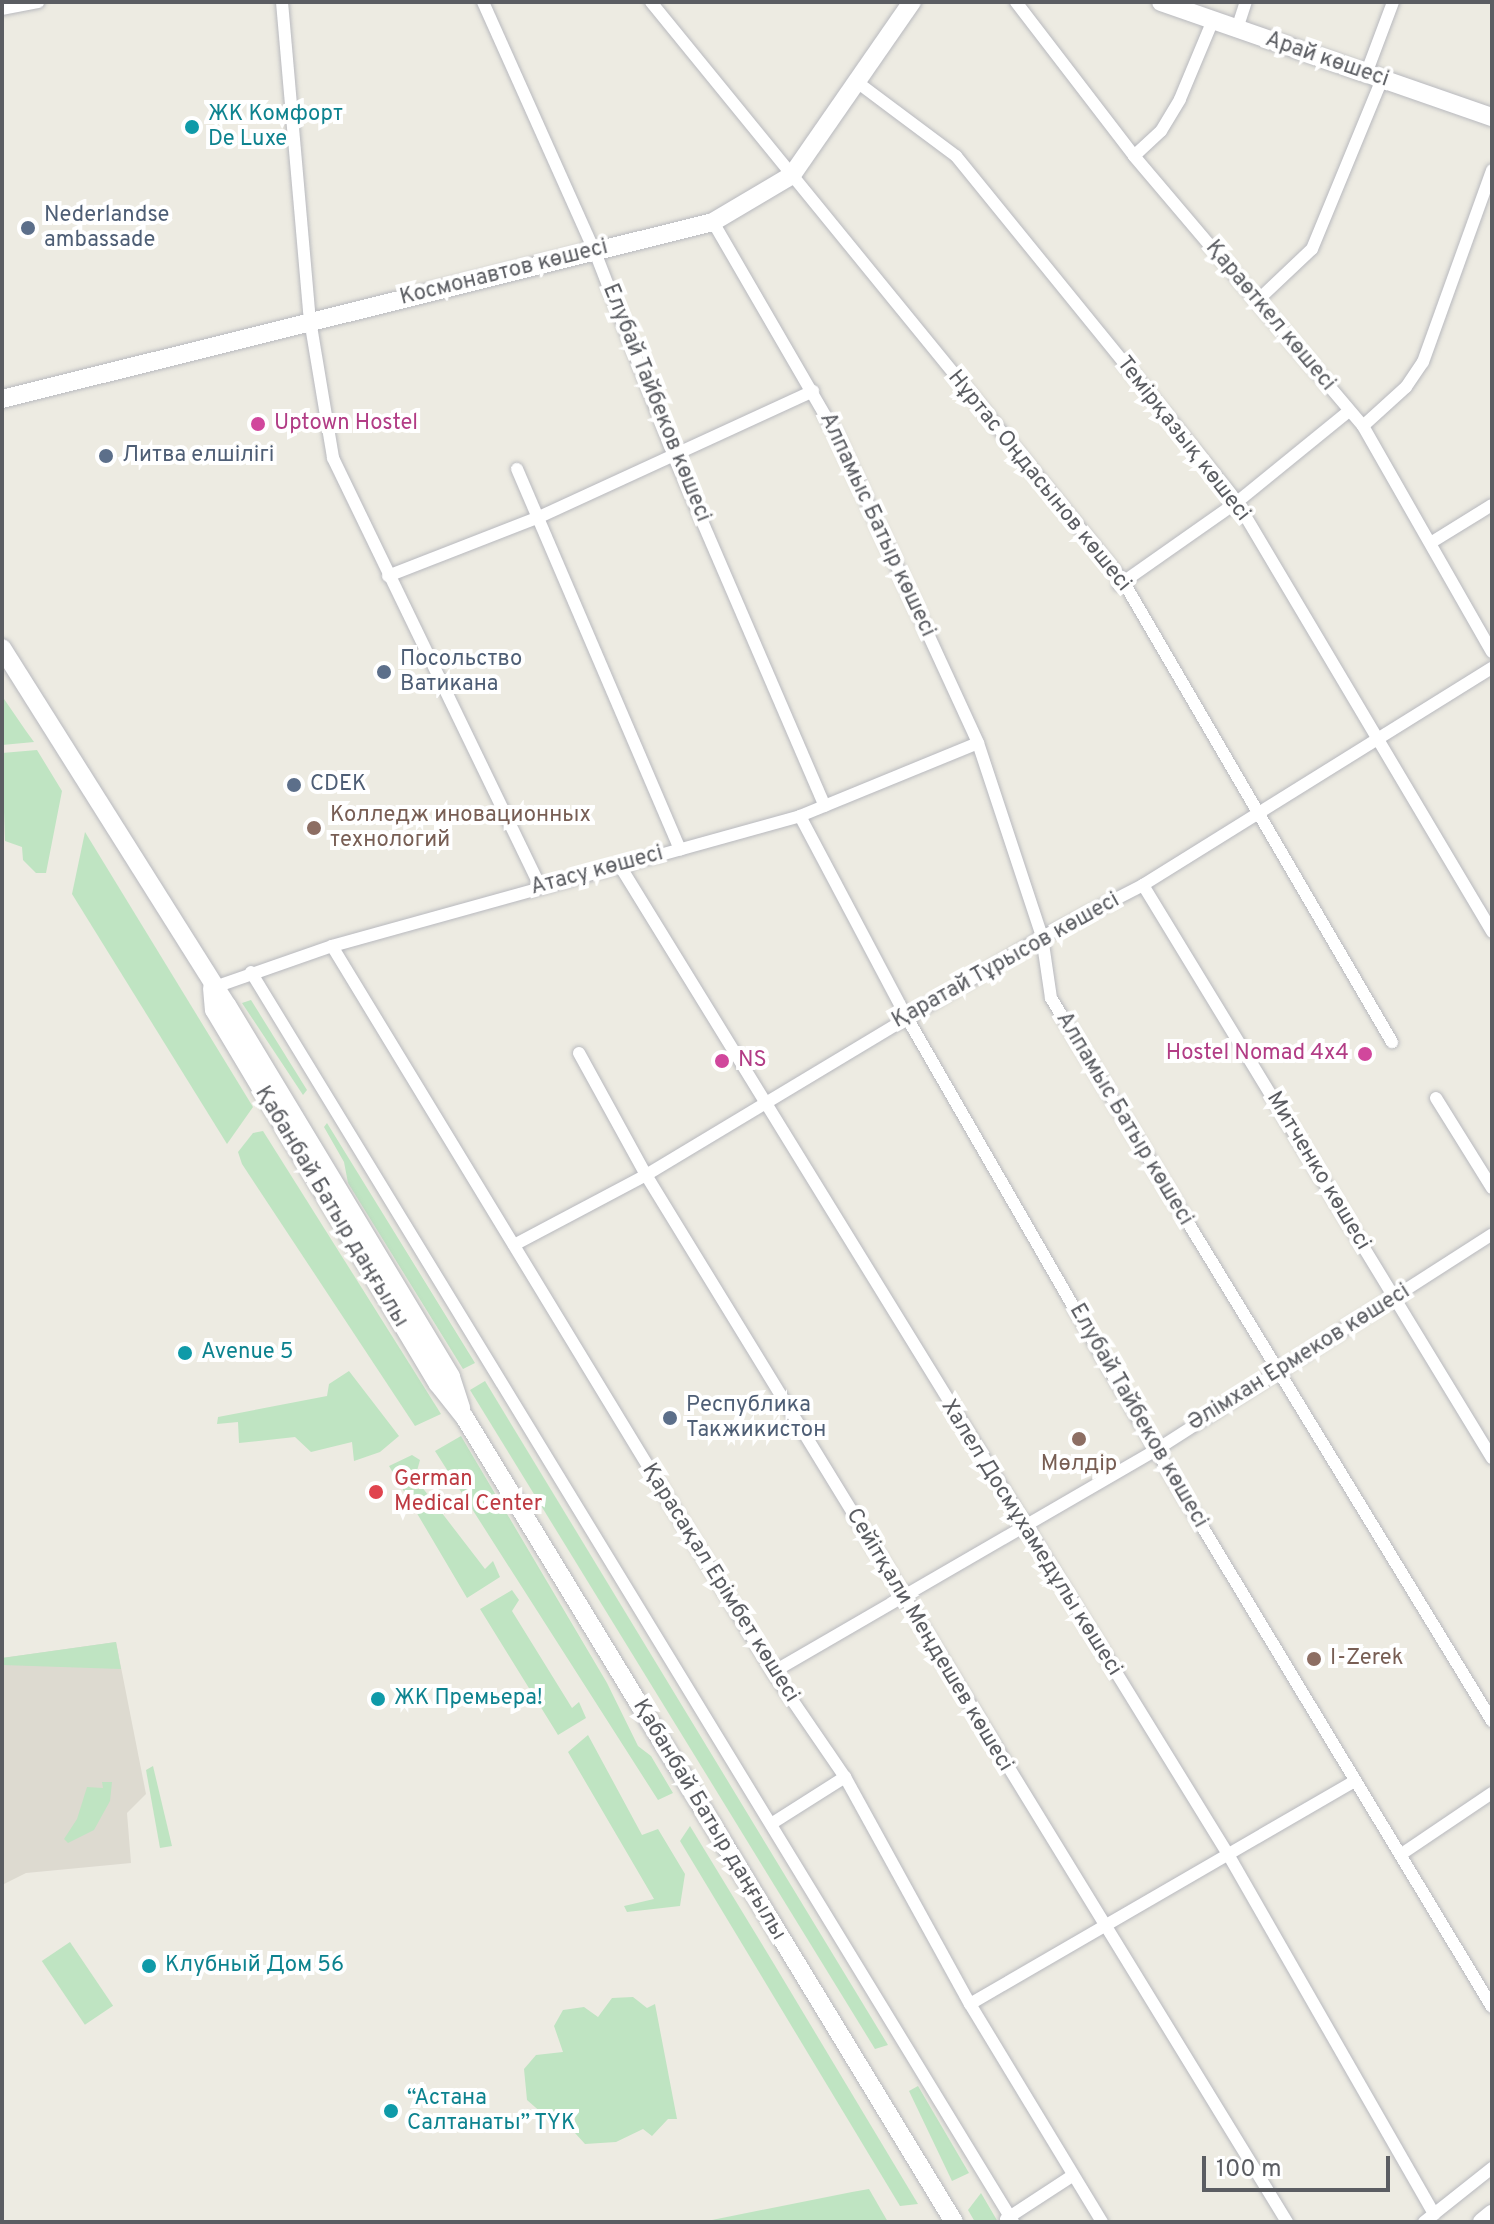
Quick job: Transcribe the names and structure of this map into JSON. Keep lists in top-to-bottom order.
{
  "streets": {
    "main road": ["Арай көшесі", "Космонавтов көшесі", "Қабанбай Батыр даңғылы"],
    "street": [
      "Қараөткел көшесі",
      "Елубай Тайбеков көшесі",
      "Темірқазық көшесі",
      "Нұртас Оңдасынов көшесі",
      "Алпамыс Батыр көшесі",
      "Атасу көшесі",
      "Қаратай Тұрысов көшесі",
      "Митченко көшесі",
      "Әлімхан Ермеков көшесі",
      "Халел Досмұхамедұлы көшесі",
      "Қарасақал Ерімбет көшесі",
      "Сейітқали Меңдешев көшесі"
    ]
  },
  "crossings": [
    ["Космонавтов көшесі", "Елубай Тайбеков көшесі"],
    ["Космонавтов көшесі", "Темірқазық көшесі"],
    ["Космонавтов көшесі", "Нұртас Оңдасынов көшесі"],
    ["Космонавтов көшесі", "Алпамыс Батыр көшесі"],
    ["Елубай Тайбеков көшесі", "Атасу көшесі"],
    ["Елубай Тайбеков көшесі", "Қаратай Тұрысов көшесі"],
    ["Елубай Тайбеков көшесі", "Әлімхан Ермеков көшесі"],
    ["Темірқазық көшесі", "Қаратай Тұрысов көшесі"],
    ["Нұртас Оңдасынов көшесі", "Қаратай Тұрысов көшесі"],
    ["Алпамыс Батыр көшесі", "Атасу көшесі"],
    ["Алпамыс Батыр көшесі", "Қаратай Тұрысов көшесі"],
    ["Алпамыс Батыр көшесі", "Әлімхан Ермеков көшесі"],
    ["Атасу көшесі", "Қабанбай Батыр даңғылы"],
    ["Атасу көшесі", "Халел Досмұхамедұлы көшесі"],
    ["Атасу көшесі", "Қарасақал Ерімбет көшесі"],
    ["Қаратай Тұрысов көшесі", "Митченко көшесі"],
    ["Қаратай Тұрысов көшесі", "Халел Досмұхамедұлы көшесі"],
    ["Қаратай Тұрысов көшесі", "Қарасақал Ерімбет көшесі"],
    ["Қаратай Тұрысов көшесі", "Сейітқали Меңдешев көшесі"],
    ["Митченко көшесі", "Әлімхан Ермеков көшесі"],
    ["Әлімхан Ермеков көшесі", "Халел Досмұхамедұлы көшесі"],
    ["Әлімхан Ермеков көшесі", "Қарасақал Ерімбет көшесі"],
    ["Әлімхан Ермеков көшесі", "Сейітқали Меңдешев көшесі"]
  ],
  "places": [
    "ЖК Комфорт De Luxe",
    "Nederlandse ambassade",
    "Uptown Hostel",
    "Литва елшілігі",
    "Посольство Ватикана",
    "CDEK",
    "Колледж иновационных технологий",
    "Hostel Nomad 4x4",
    "NS",
    "Avenue 5",
    "Республика Такжикистон",
    "Мөлдір",
    "German Medical Center",
    "I-Zerek",
    "ЖК Премьера!",
    "Клубный Дом 56",
    "“Астана Салтанаты” ТҮК"
  ],
  "scale_bar": "100 m"
}
